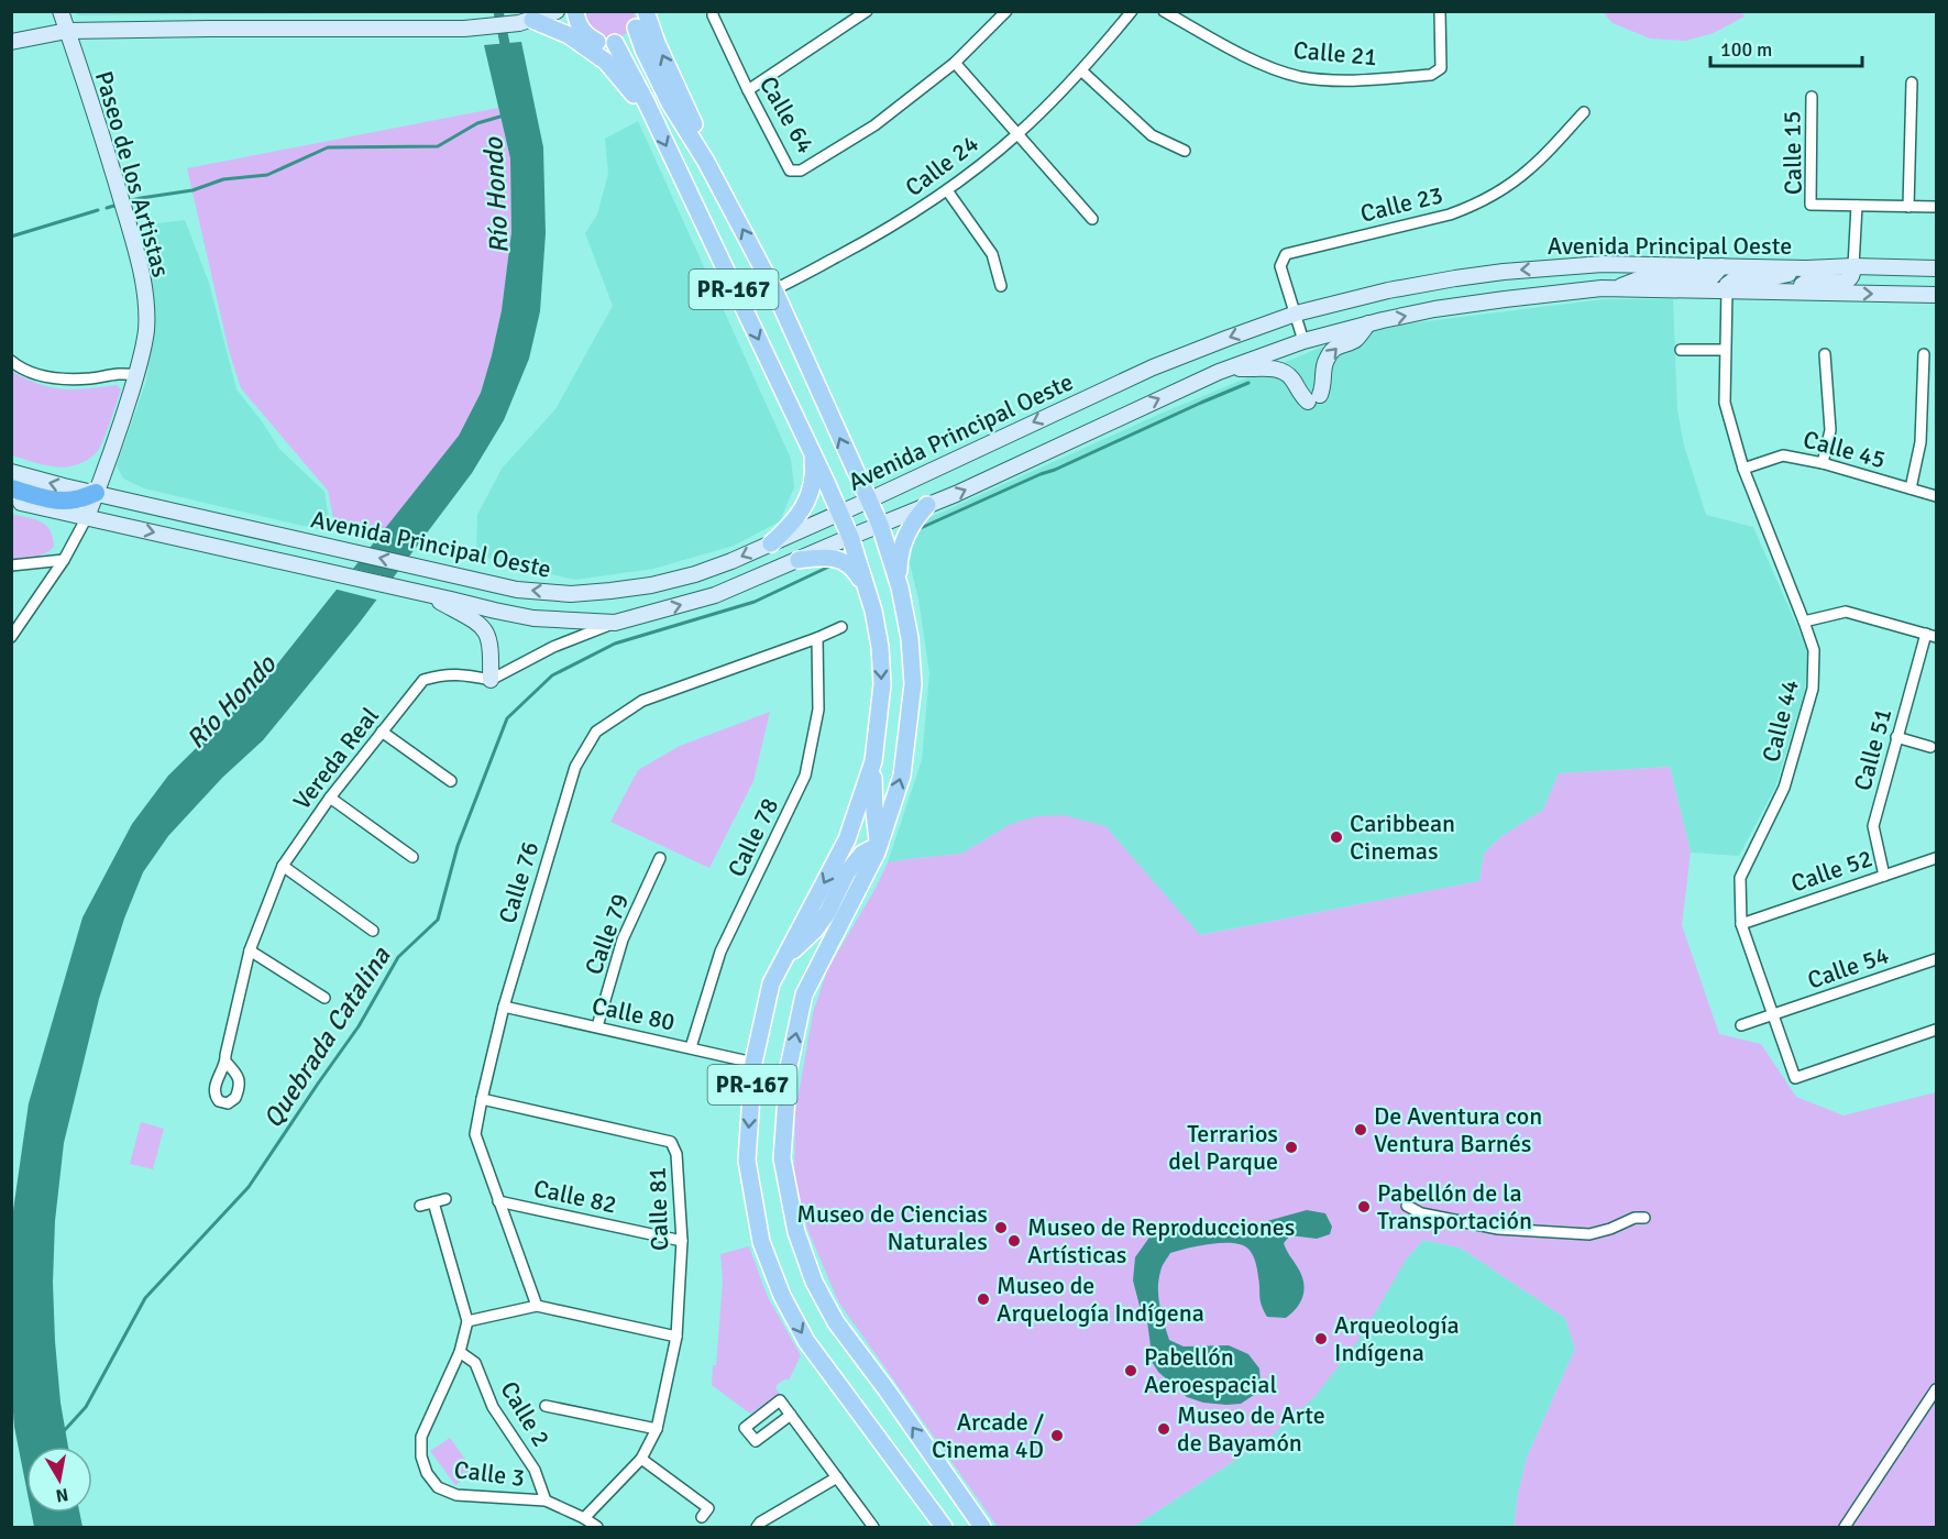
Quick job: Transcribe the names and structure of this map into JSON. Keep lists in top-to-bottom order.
{
  "streets": {
    "main road": ["Paseo de los Artistas", "Avenida Principal Oeste", "PR-167"],
    "street": [
      "Calle 21",
      "Calle 64",
      "Calle 15",
      "Calle 24",
      "Calle 23",
      "Calle 45",
      "Calle 44",
      "Calle 51",
      "Vereda Real",
      "Calle 78",
      "Calle 52",
      "Calle 76",
      "Calle 79",
      "Calle 54",
      "Calle 80",
      "Calle 82",
      "Calle 81",
      "Calle 2",
      "Calle 3"
    ]
  },
  "crossings": [
    ["Calle 24", "PR-167"],
    ["Paseo de los Artistas", "Avenida Principal Oeste"],
    ["Calle 23", "Avenida Principal Oeste"],
    ["Avenida Principal Oeste", "PR-167"],
    ["Avenida Principal Oeste", "Calle 44"],
    ["PR-167", "Calle 80"],
    ["Calle 45", "Calle 44"],
    ["Calle 44", "Calle 52"],
    ["Calle 44", "Calle 54"],
    ["Calle 51", "Calle 52"],
    ["Calle 78", "Calle 76"],
    ["Calle 78", "Calle 80"],
    ["Calle 76", "Calle 80"],
    ["Calle 76", "Calle 82"],
    ["Calle 76", "Calle 81"],
    ["Calle 79", "Calle 80"],
    ["Calle 82", "Calle 81"],
    ["Calle 81", "Calle 3"],
    ["Calle 2", "Calle 3"]
  ],
  "water": ["Río Hondo", "Quebrada Catalina"],
  "places": [
    "Caribbean Cinemas",
    "De Aventura con Ventura Barnés",
    "Terrarios del Parque",
    "Pabellón de la Transportación",
    "Museo de Ciencias Naturales",
    "Museo de Reproducciones Artísticas",
    "Museo de Arquelogía Indígena",
    "Arqueología Indígena",
    "Pabellón Aeroespacial",
    "Museo de Arte de Bayamón",
    "Arcade / Cinema 4D"
  ],
  "scale_bar": "100 m",
  "north": "bottom"
}
